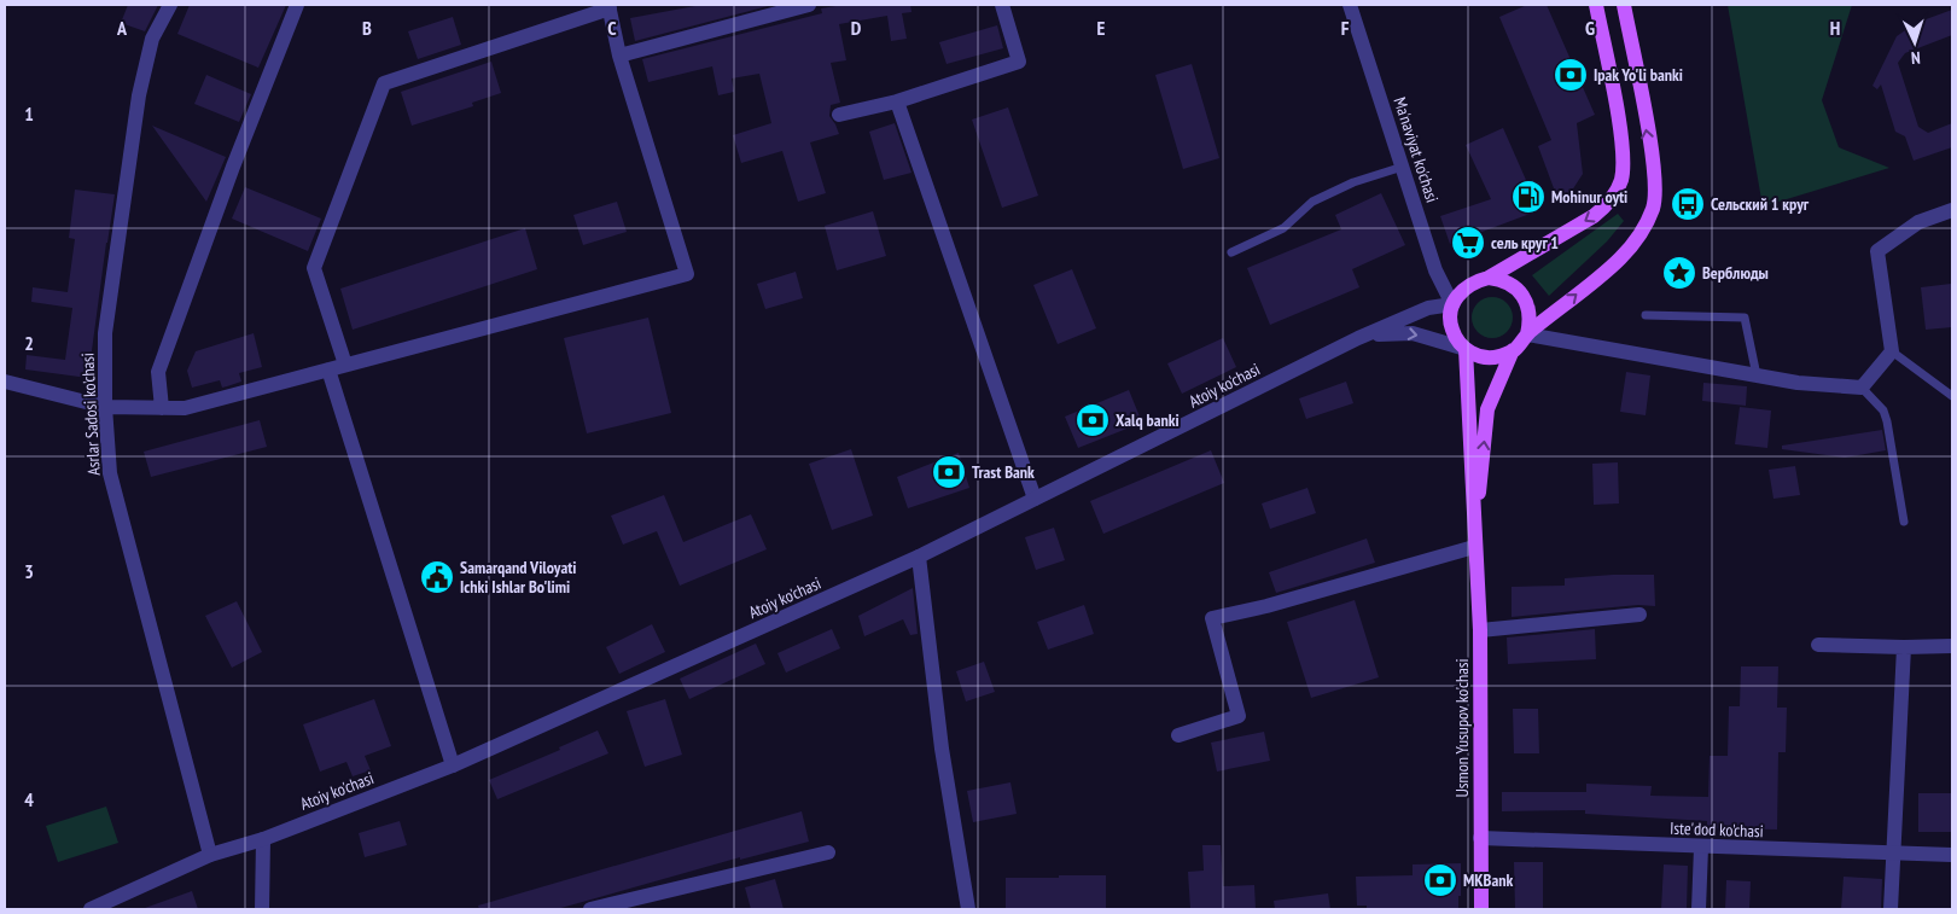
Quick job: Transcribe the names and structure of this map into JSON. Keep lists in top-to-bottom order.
{
  "streets": {
    "main road": ["Usmon Yusupov ko'chasi"],
    "street": [
      "Ma'naviyat ko'chasi",
      "Atoiy ko'chasi",
      "Asrlar Sadosi ko'chasi",
      "Iste'dod ko'chasi"
    ]
  },
  "crossings": [
    ["Ma'naviyat ko'chasi", "Atoiy ko'chasi"],
    ["Ma'naviyat ko'chasi", "Usmon Yusupov ko'chasi"],
    ["Atoiy ko'chasi", "Asrlar Sadosi ko'chasi"],
    ["Atoiy ko'chasi", "Usmon Yusupov ko'chasi"],
    ["Usmon Yusupov ko'chasi", "Iste'dod ko'chasi"]
  ],
  "places": {
    "bank": [
      "Ipak Yo'li banki",
      "Xalq banki",
      "Trast Bank",
      "MKBank"
    ],
    "fuel station": ["Mohinur oyti"],
    "bus stop": ["Сельский 1 круг"],
    "supermarket": ["сель круг 1"],
    "place": ["Верблюды"],
    "public building": ["Samarqand Viloyati Ichki Ishlar Bo'limi"]
  },
  "north": "bottom",
  "grid": {
    "columns": [
      "A",
      "B",
      "C",
      "D",
      "E",
      "F",
      "G",
      "H"
    ],
    "rows": [
      "1",
      "2",
      "3",
      "4"
    ]
  }
}
